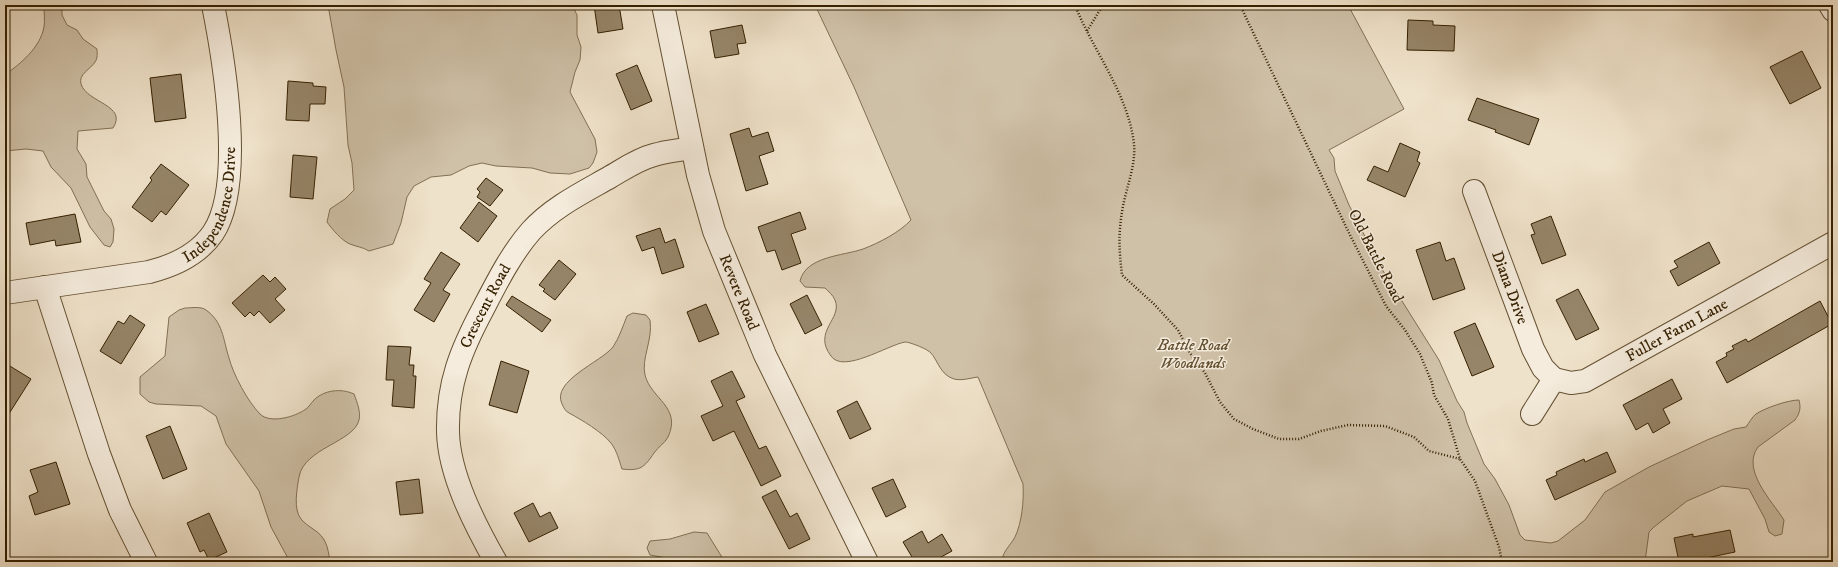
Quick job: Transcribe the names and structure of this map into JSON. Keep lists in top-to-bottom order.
{
  "streets": {
    "street": [
      "Independence Drive",
      "Diana Drive",
      "Revere Road",
      "Crescent Road",
      "Fuller Farm Lane"
    ],
    "path": ["Old Battle Road"]
  },
  "crossings": [
    ["Diana Drive", "Fuller Farm Lane"],
    ["Revere Road", "Crescent Road"]
  ],
  "parks": ["Battle Road Woodlands"]
}
